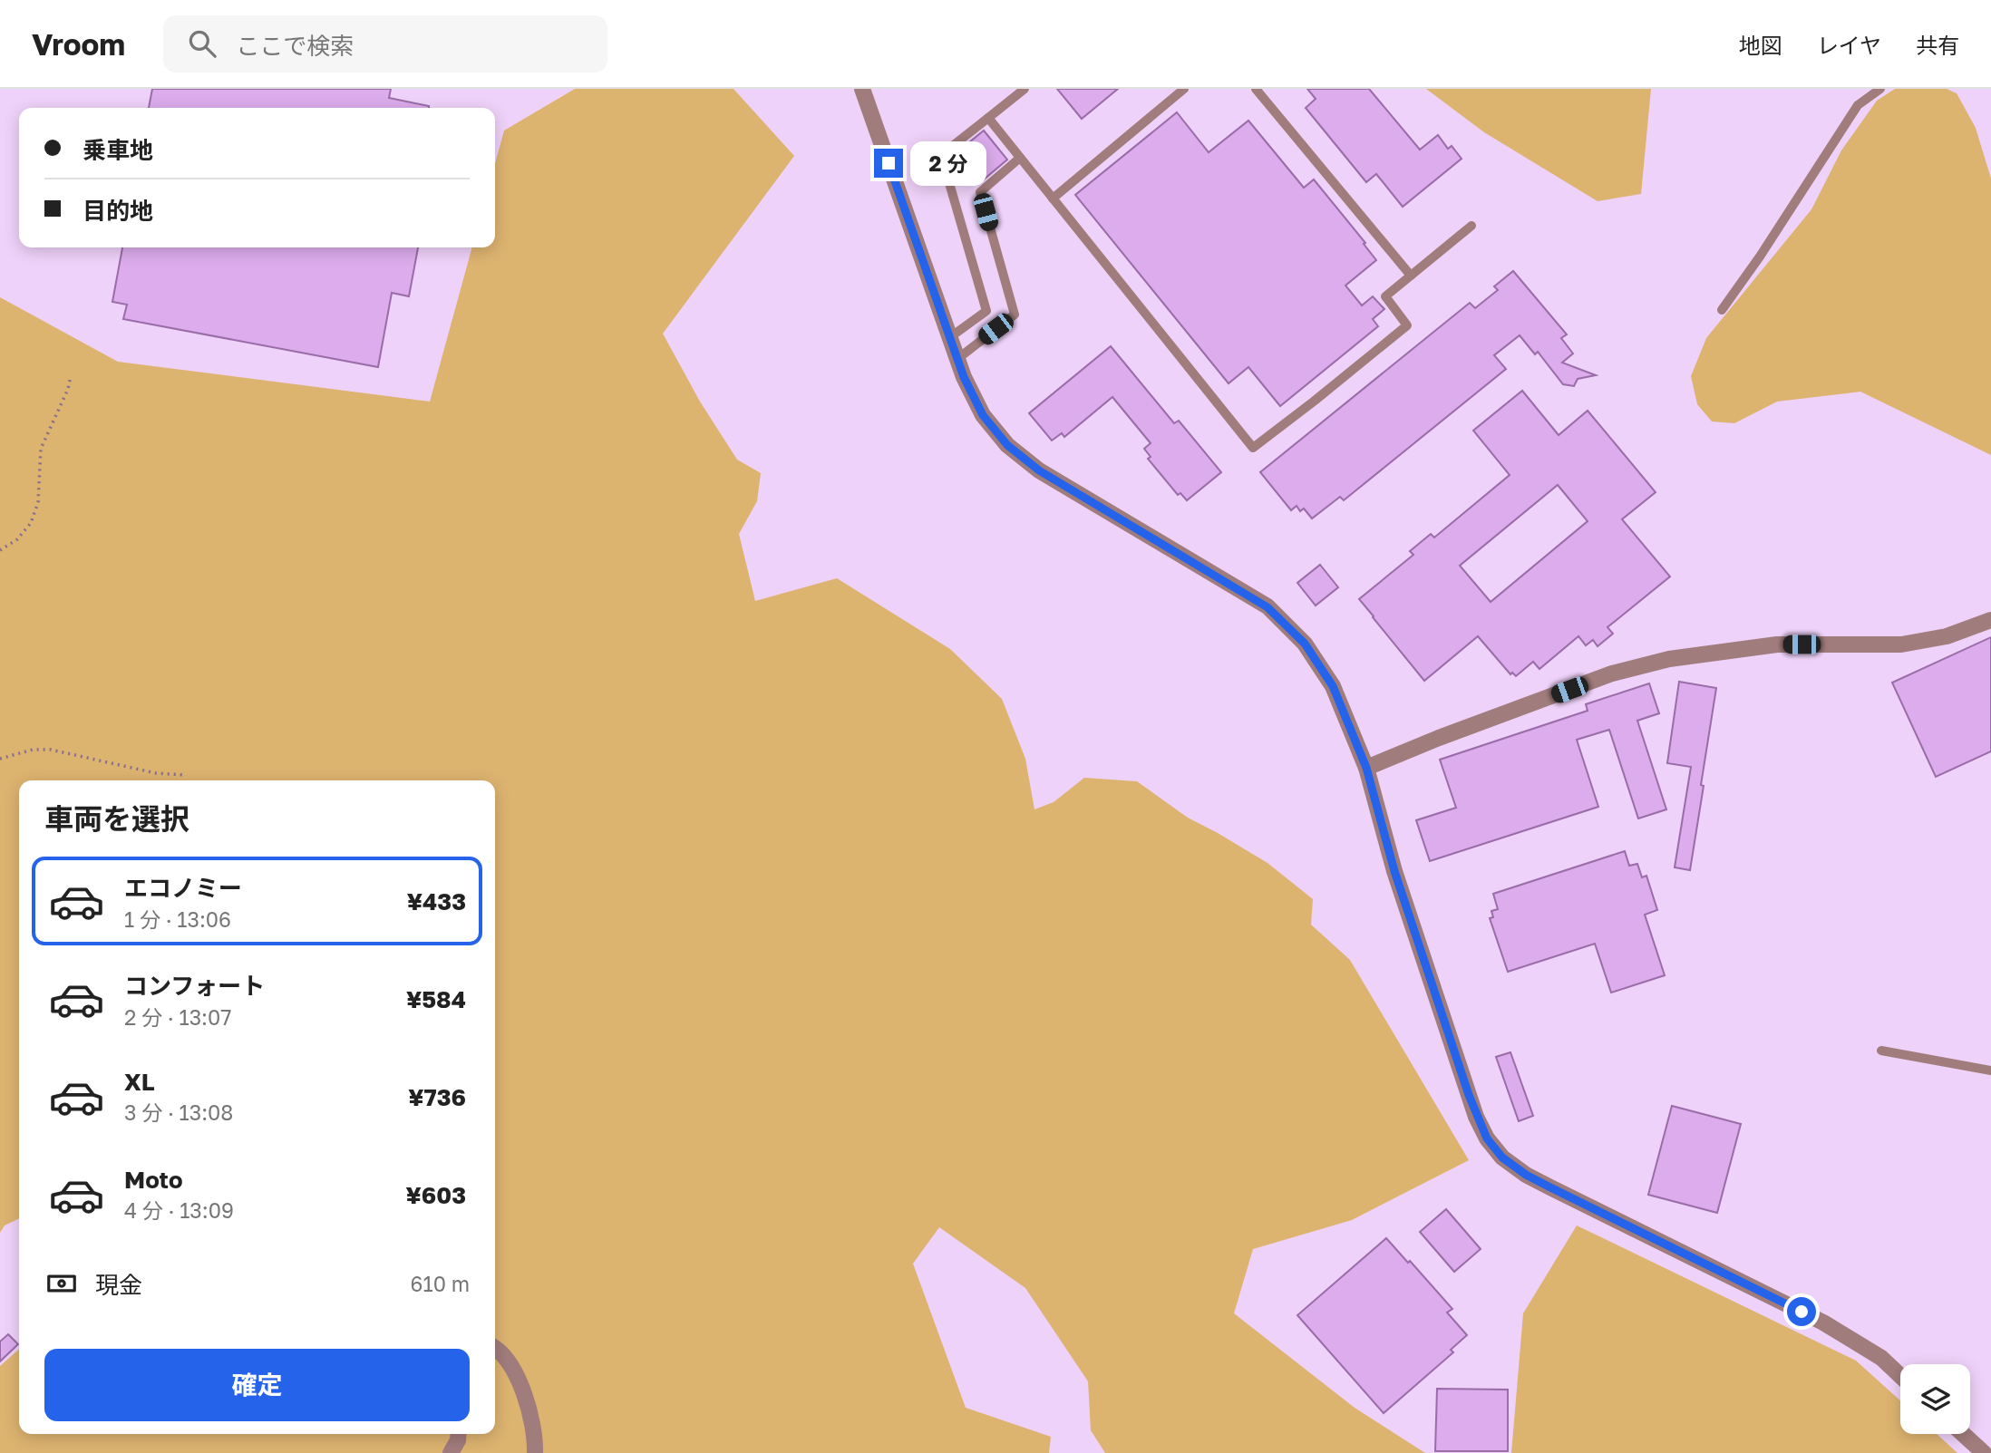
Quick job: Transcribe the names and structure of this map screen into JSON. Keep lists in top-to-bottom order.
{
  "page": {
    "header": "Vroom",
    "search": "ここで検索",
    "nav": ["地図", "レイヤ", "共有"],
    "banner": ["乗車地", "目的地"],
    "bubble": "2 分",
    "heading": "車両を選択",
    "list": [
      {
        "name": "エコノミー",
        "note": "1 分 · 13:06",
        "value": "¥433"
      },
      {
        "name": "コンフォート",
        "note": "2 分 · 13:07",
        "value": "¥584"
      },
      {
        "name": "XL",
        "note": "3 分 · 13:08",
        "value": "¥736"
      },
      {
        "name": "Moto",
        "note": "4 分 · 13:09",
        "value": "¥603"
      }
    ],
    "pay": ["現金", "610 m"],
    "buttons": "確定"
  }
}
